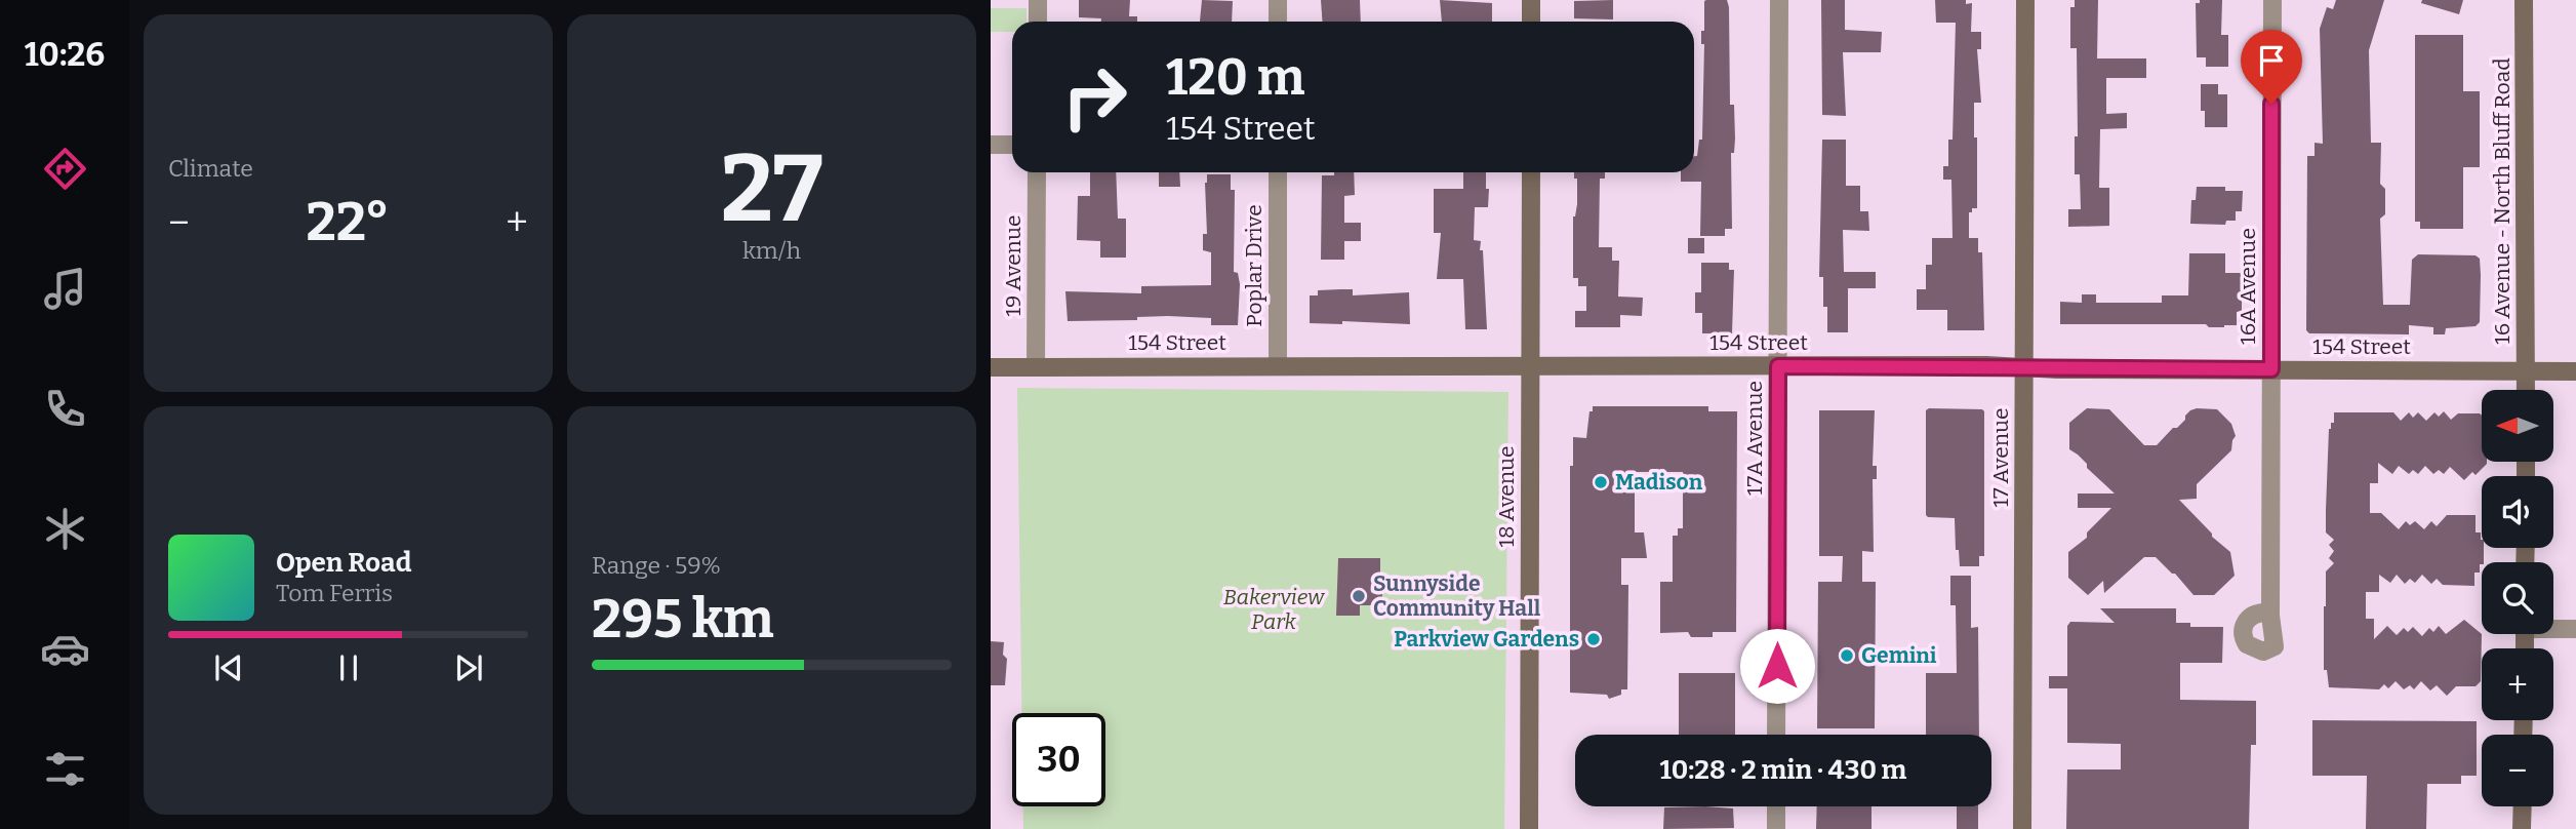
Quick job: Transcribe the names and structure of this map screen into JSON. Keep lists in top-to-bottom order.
{
  "streets": {
    "street": [
      "16 Avenue - North Bluff Road",
      "19 Avenue",
      "Poplar Drive",
      "16A Avenue",
      "154 Street",
      "17A Avenue",
      "17 Avenue",
      "18 Avenue"
    ]
  },
  "crossings": [
    ["16 Avenue - North Bluff Road", "154 Street"],
    ["19 Avenue", "154 Street"],
    ["Poplar Drive", "154 Street"],
    ["16A Avenue", "154 Street"],
    ["154 Street", "17A Avenue"],
    ["154 Street", "17 Avenue"],
    ["154 Street", "18 Avenue"]
  ],
  "parks": ["Bakerview Park"],
  "places": [
    "Madison",
    "Sunnyside Community Hall",
    "Parkview Gardens",
    "Gemini"
  ],
  "north": "left",
  "page": {
    "tabs": "10:26",
    "tile": [
      "Climate",
      ["27", "km/h"],
      ["Range · 59%", "295 km"]
    ],
    "turn": ["120 m", "154 Street"],
    "heat": ["−", "22°", "+"],
    "map_buttons": ["+", "−"],
    "song": ["Open Road", "Tom Ferris"],
    "limit": "30",
    "trip": "10:28 · 2 min · 430 m"
  }
}
